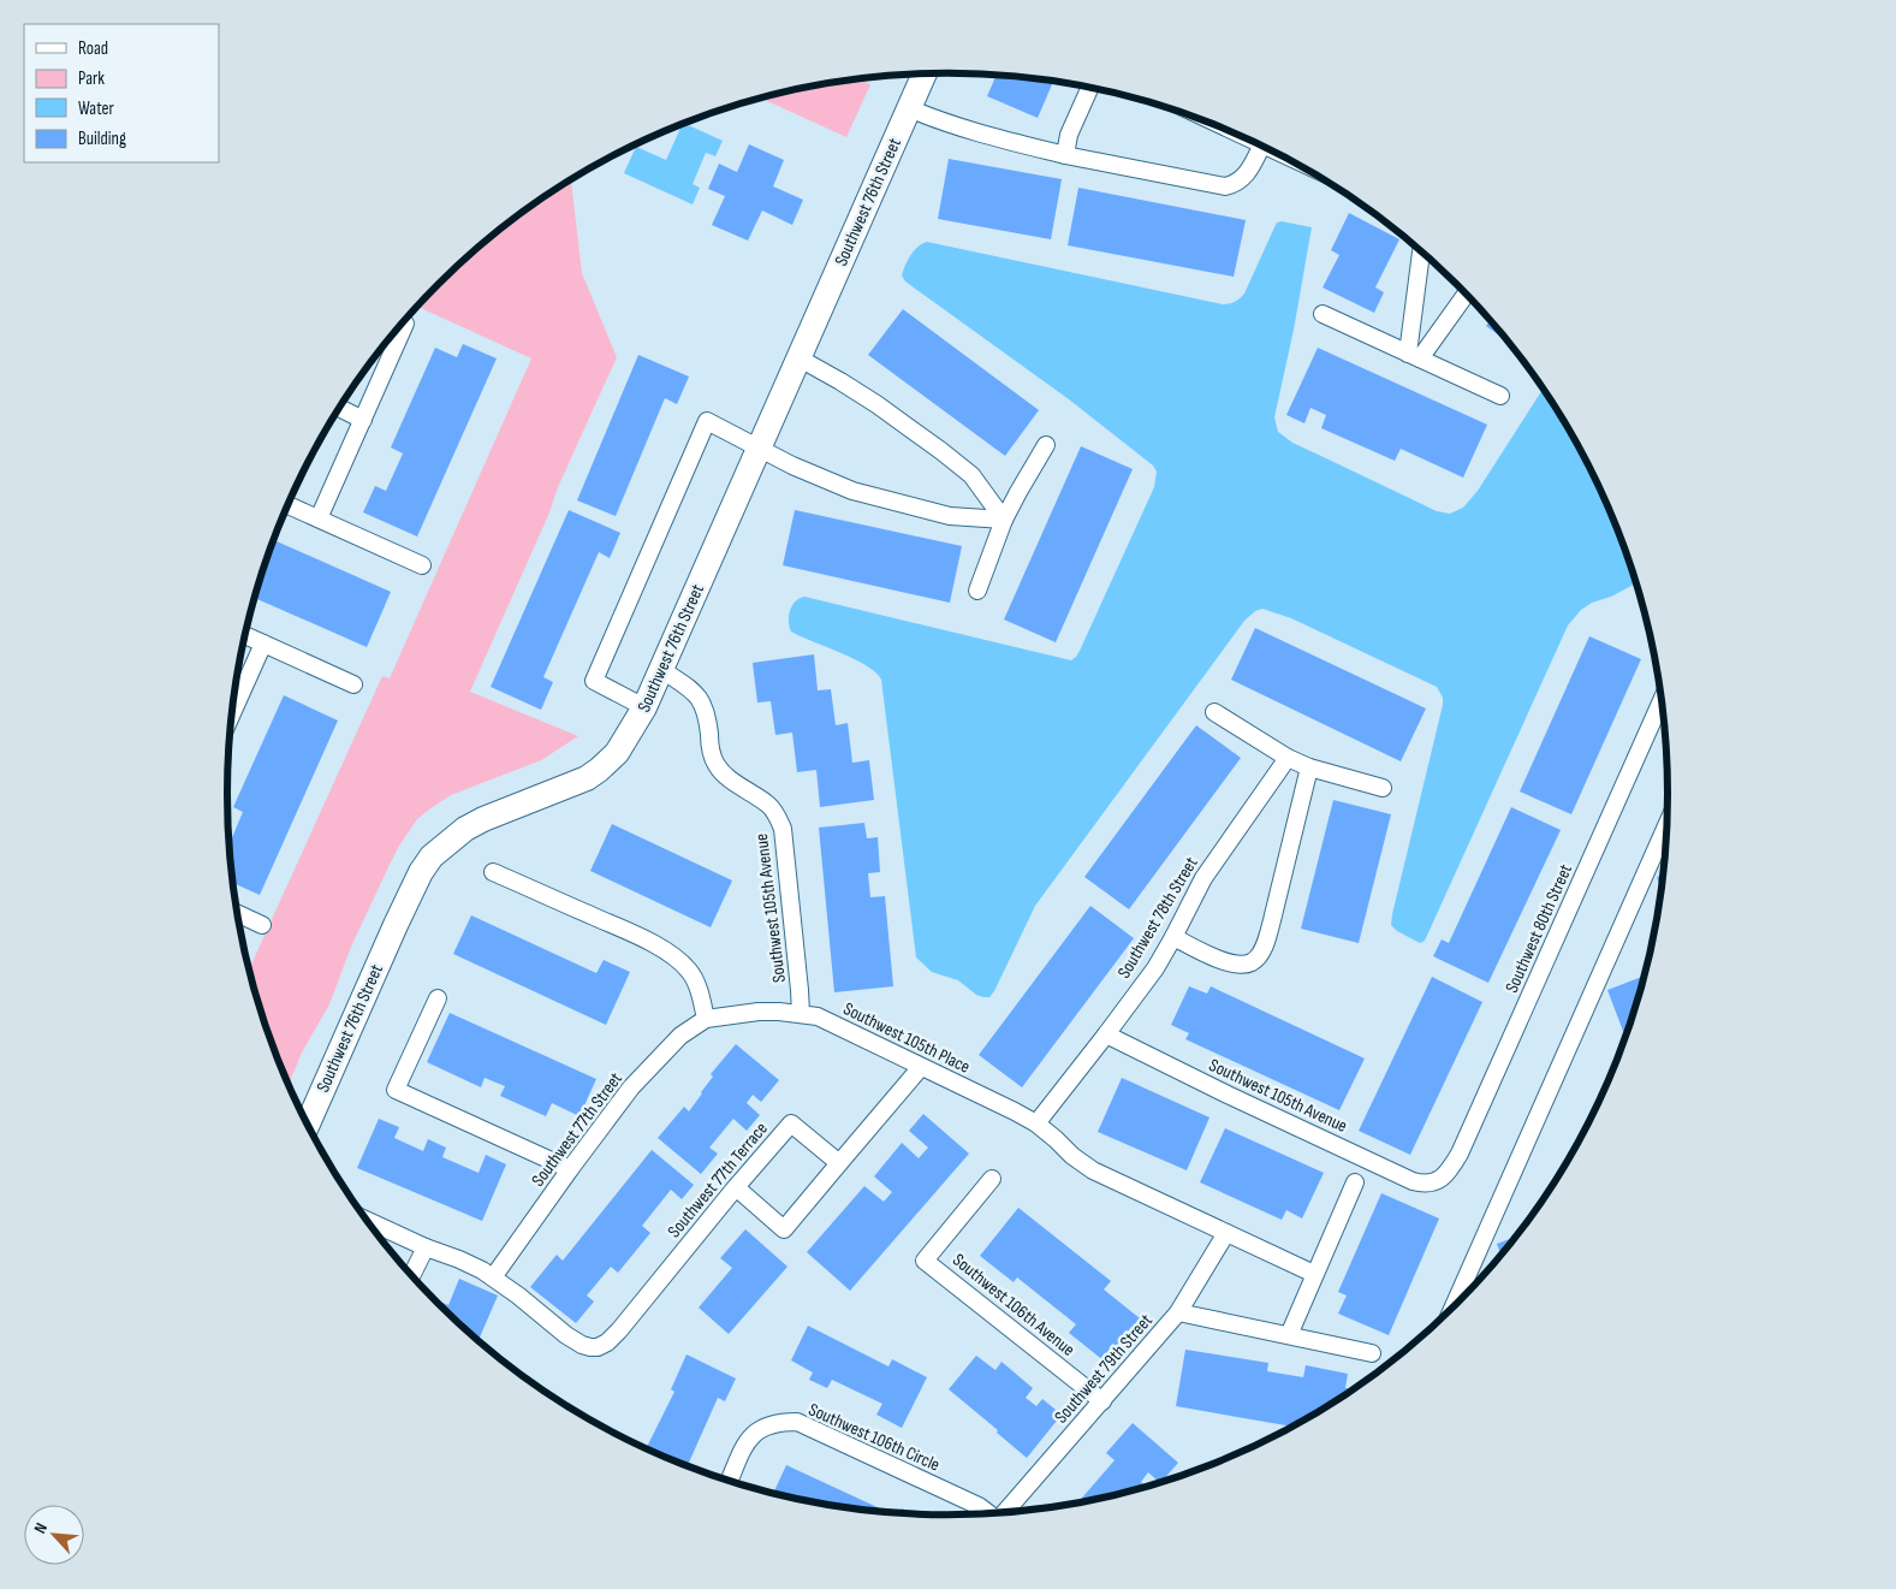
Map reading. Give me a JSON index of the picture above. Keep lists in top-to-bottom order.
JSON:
{
  "streets": {
    "street": [
      "Southwest 76th Street",
      "Southwest 105th Avenue",
      "Southwest 78th Street",
      "Southwest 80th Street",
      "Southwest 105th Place",
      "Southwest 77th Street",
      "Southwest 77th Terrace",
      "Southwest 106th Avenue",
      "Southwest 79th Street",
      "Southwest 106th Circle"
    ]
  },
  "crossings": [
    ["Southwest 76th Street", "Southwest 105th Avenue"],
    ["Southwest 105th Avenue", "Southwest 78th Street"],
    ["Southwest 105th Avenue", "Southwest 80th Street"],
    ["Southwest 105th Avenue", "Southwest 105th Place"],
    ["Southwest 78th Street", "Southwest 105th Place"],
    ["Southwest 105th Place", "Southwest 77th Street"],
    ["Southwest 105th Place", "Southwest 79th Street"],
    ["Southwest 77th Street", "Southwest 77th Terrace"],
    ["Southwest 106th Avenue", "Southwest 79th Street"]
  ],
  "legend": [
    "Road",
    "Park",
    "Water",
    "Building"
  ],
  "north": "top left"
}
